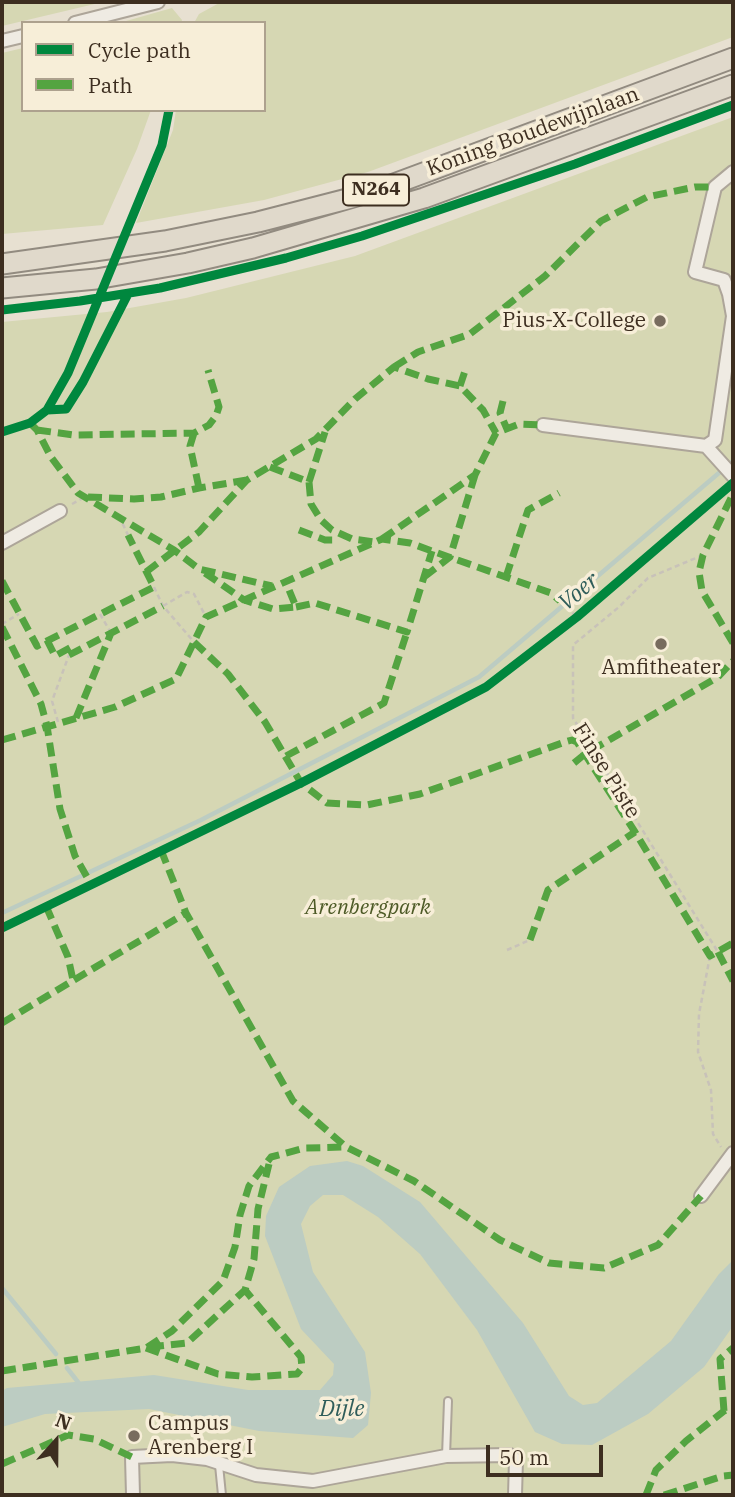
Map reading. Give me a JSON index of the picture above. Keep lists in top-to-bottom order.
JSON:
{
  "streets": {
    "highway": ["Koning Boudewijnlaan", "N264"],
    "path": ["Finse Piste"]
  },
  "water": ["Voer", "Dijle"],
  "parks": ["Arenbergpark"],
  "places": ["Pius-X-College", "Amfitheater", "Campus Arenberg I"],
  "legend": ["Cycle path", "Path"],
  "scale_bar": "50 m",
  "north": "top"
}
